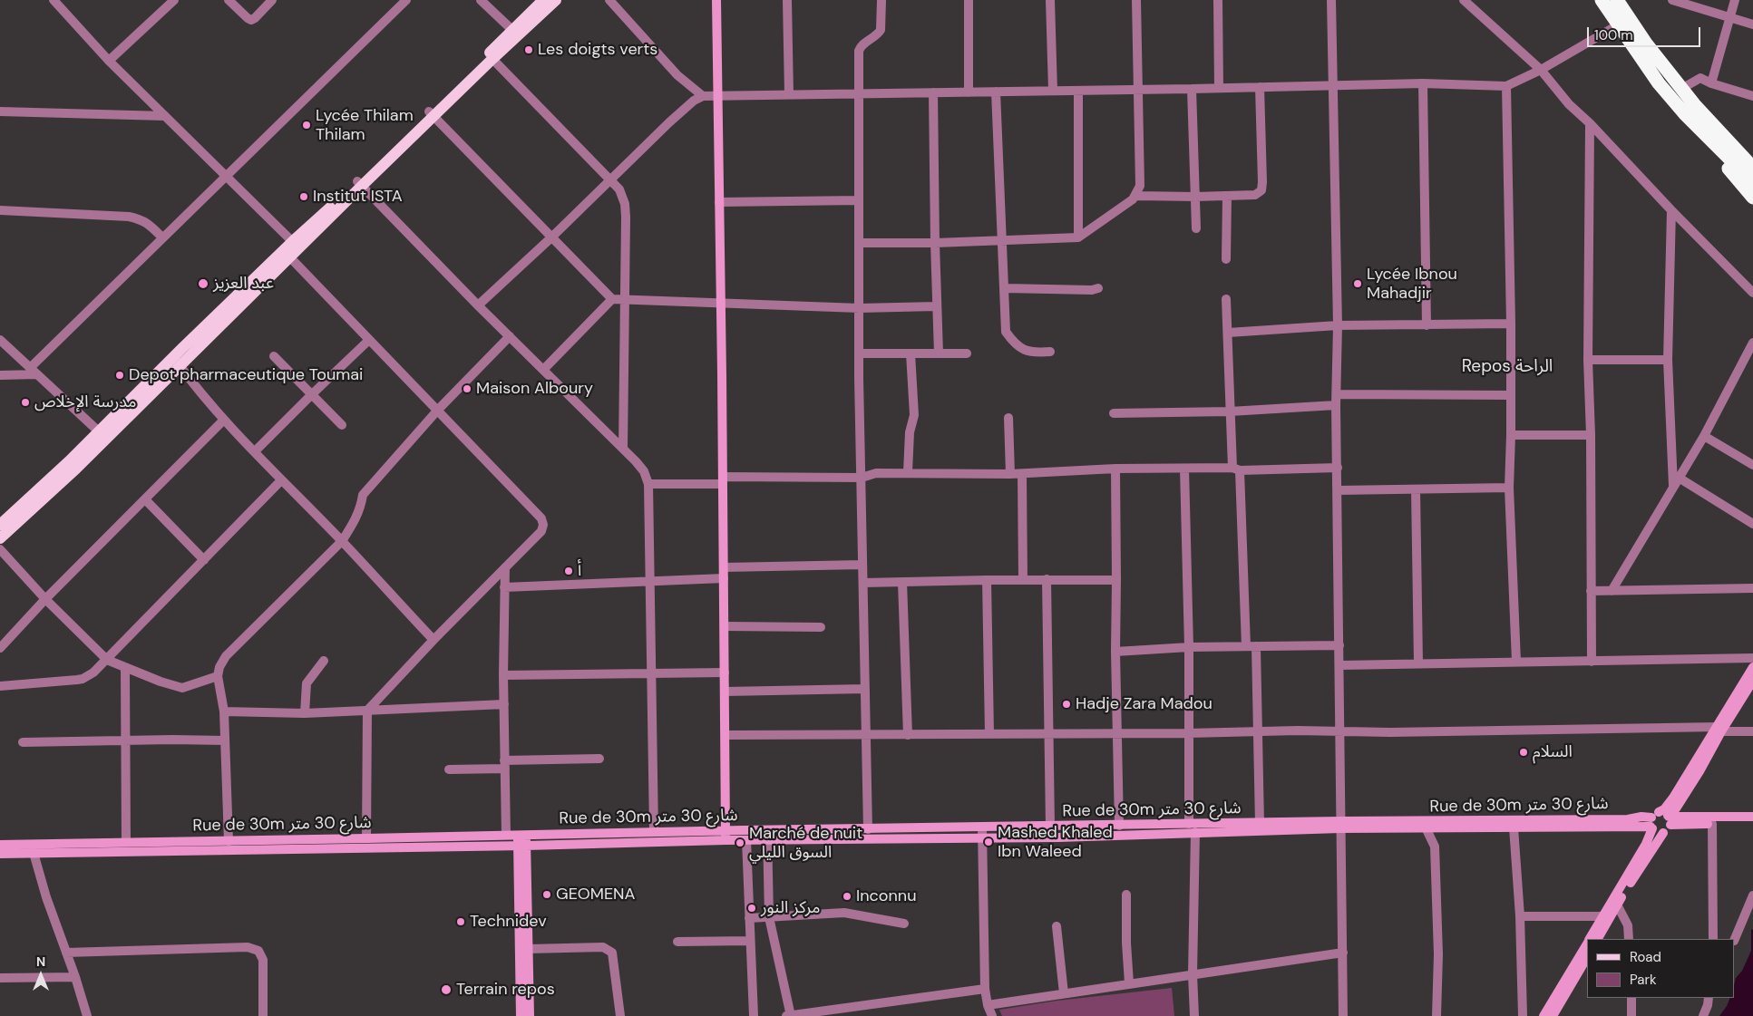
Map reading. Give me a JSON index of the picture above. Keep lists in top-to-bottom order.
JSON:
{
  "streets": {
    "street": ["Rue de 30m شارع 30 متر"]
  },
  "districts": ["Repos الراحة"],
  "places": [
    "Les doigts verts",
    "Lycée Thilam Thilam",
    "Institut ISTA",
    "عبد العزيز",
    "Lycée Ibnou Mahadjir",
    "Depot pharmaceutique Toumai",
    "Maison Alboury",
    "مدرسة الإخلاص",
    "أ",
    "Hadje Zara Madou",
    "السلام",
    "Mashed Khaled Ibn Waleed",
    "Marché de nuit السوق الليلي",
    "GEOMENA",
    "Inconnu",
    "مركز النور",
    "Technidev",
    "Terrain repos"
  ],
  "legend": ["Road", "Park"],
  "scale_bar": "100 m",
  "north": "top"
}
